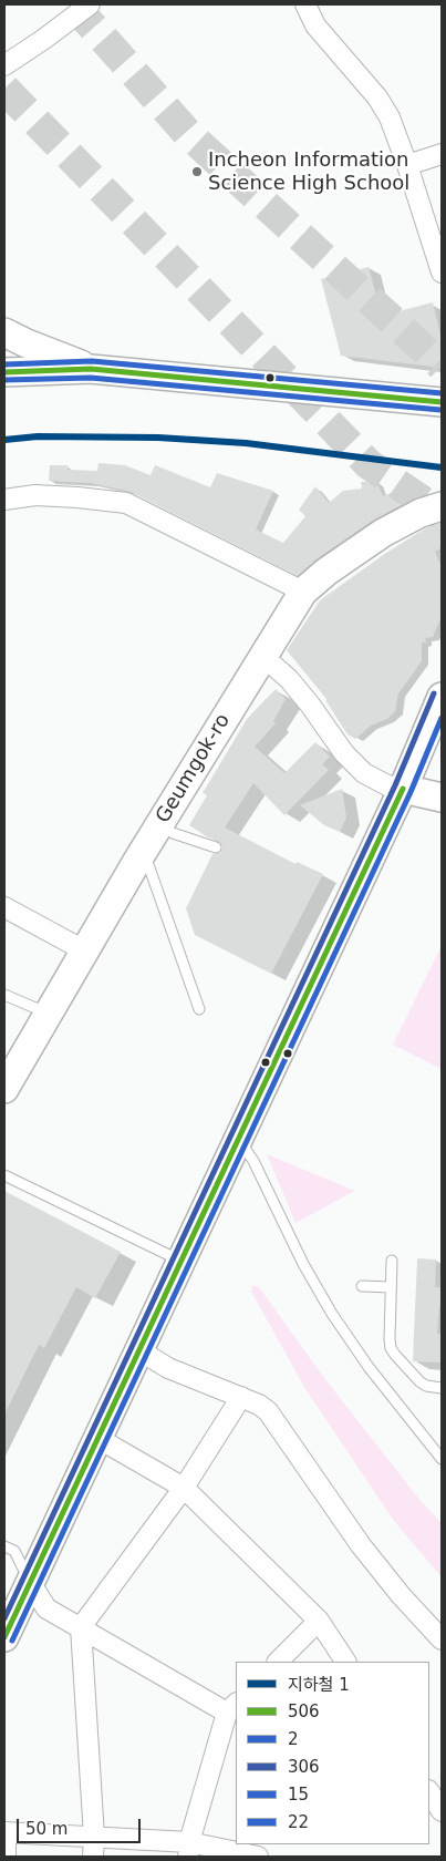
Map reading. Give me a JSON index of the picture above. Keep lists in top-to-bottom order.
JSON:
{
  "streets": {
    "main road": ["Geumgok-ro"]
  },
  "places": ["Incheon Information Science High School"],
  "lines": [
    "transit line 22",
    "transit line 506",
    "transit line 15",
    "metro line 1",
    "transit line 306",
    "transit line 2"
  ],
  "legend": [
    "지하철 1",
    "506",
    "2",
    "306",
    "15",
    "22"
  ],
  "scale_bar": "50 m"
}
